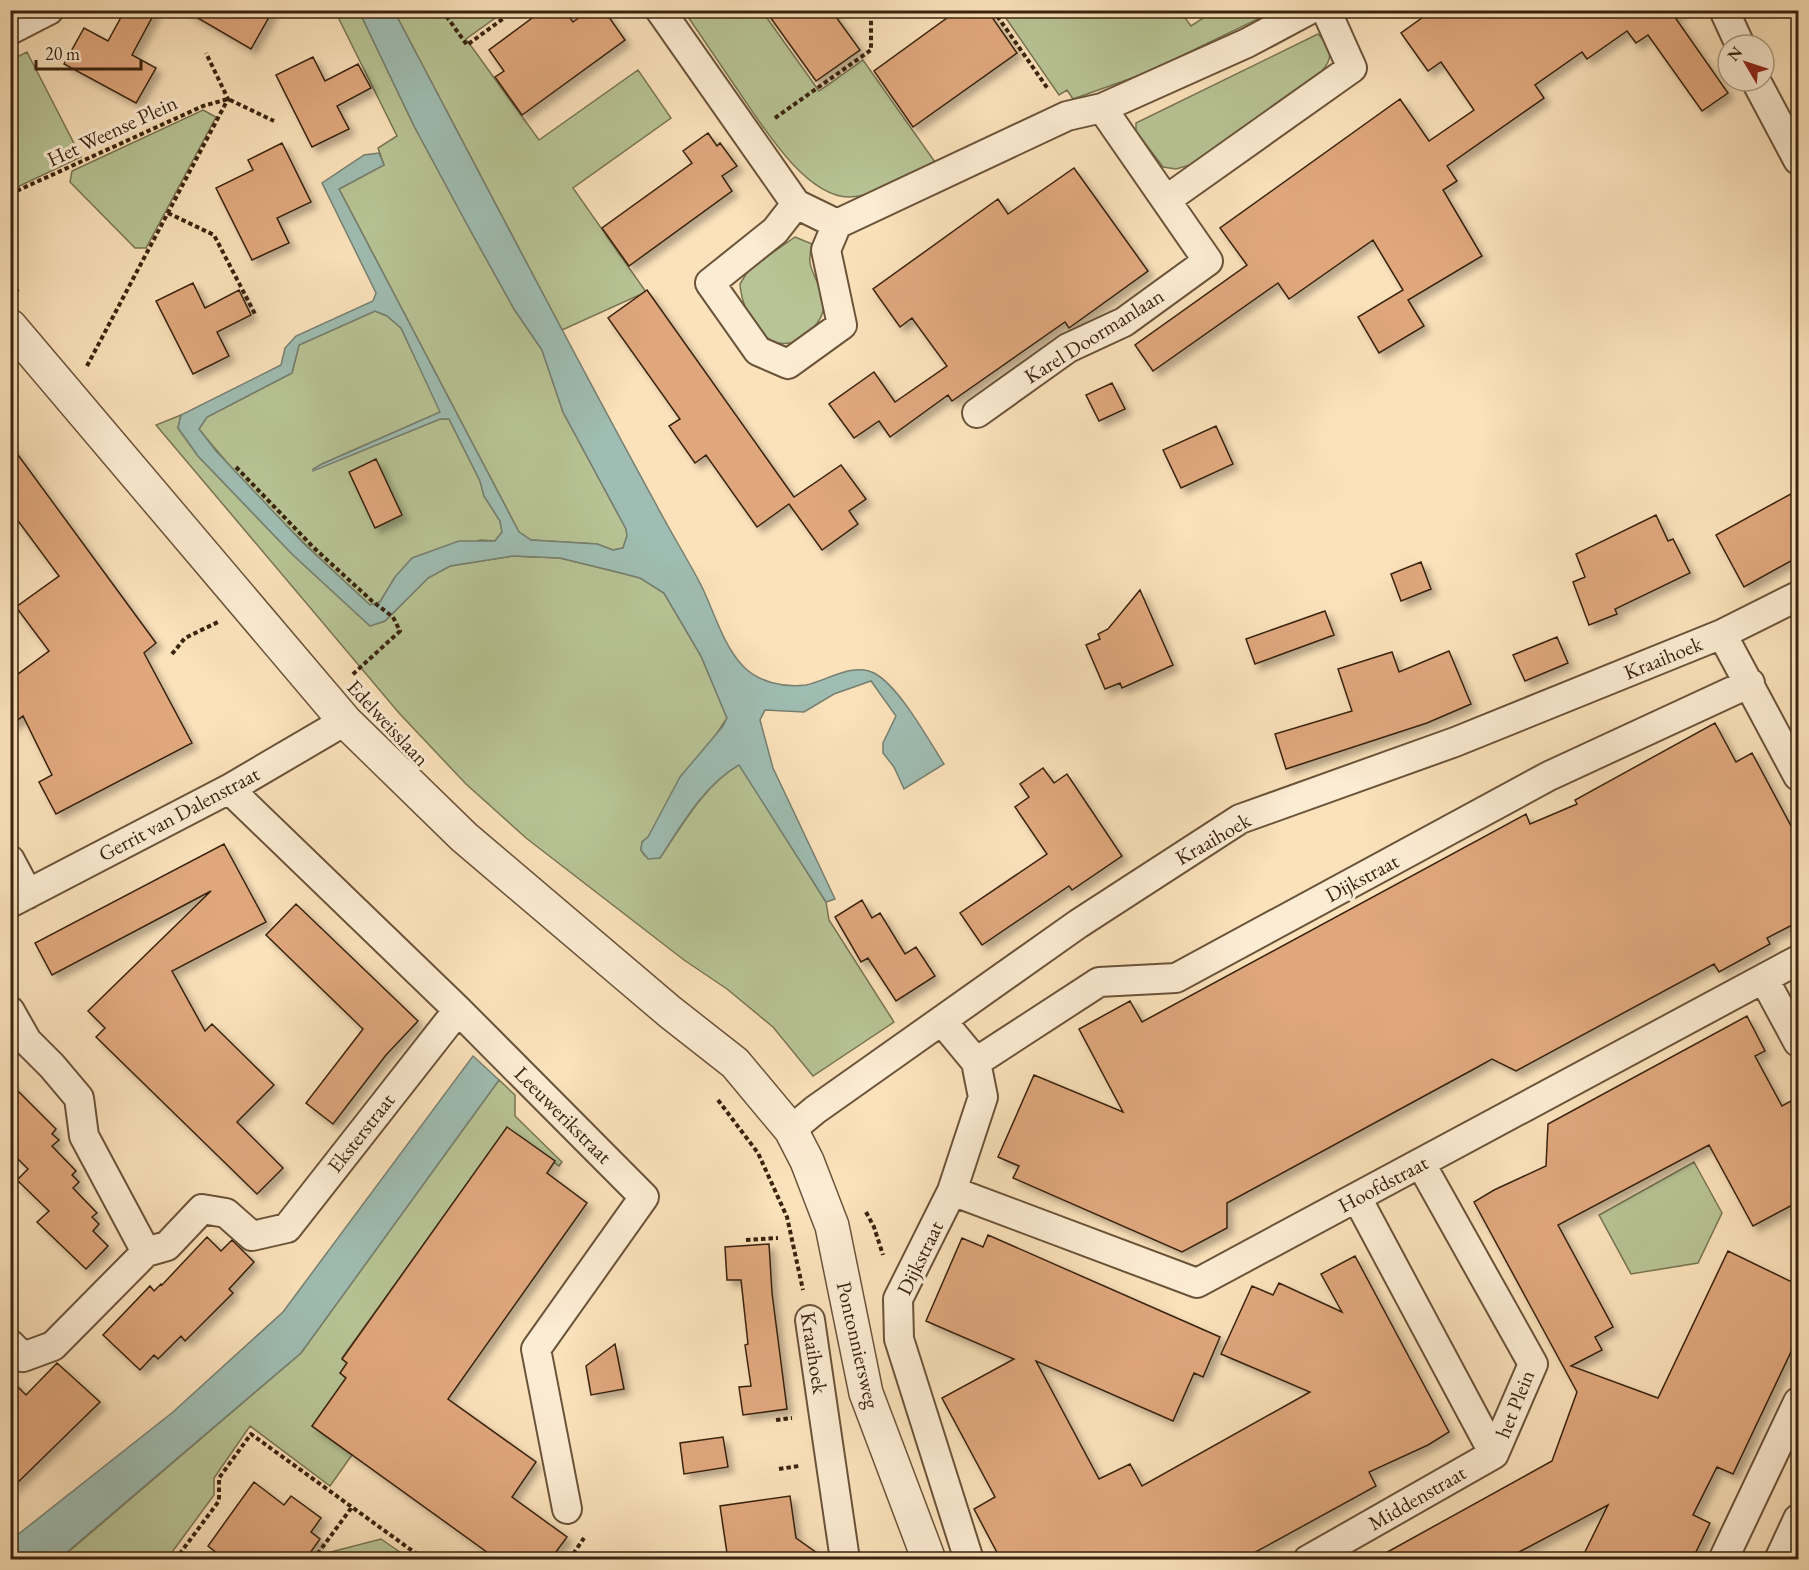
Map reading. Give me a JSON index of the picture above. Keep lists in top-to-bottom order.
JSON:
{
  "streets": {
    "street": [
      "Karel Doormanlaan",
      "Kraaihoek",
      "Edelweisslaan",
      "Gerrit van Dalenstraat",
      "Dijkstraat",
      "Leeuwerikstraat",
      "Eksterstraat",
      "Hoofdstraat",
      "Pontonniersweg",
      "het Plein",
      "Middenstraat"
    ],
    "path": ["Het Weense Plein"]
  },
  "crossings": [
    ["Kraaihoek", "Edelweisslaan"],
    ["Kraaihoek", "Dijkstraat"],
    ["Kraaihoek", "Pontonniersweg"],
    ["Edelweisslaan", "Gerrit van Dalenstraat"],
    ["Edelweisslaan", "Pontonniersweg"],
    ["Gerrit van Dalenstraat", "Leeuwerikstraat"],
    ["Dijkstraat", "Hoofdstraat"],
    ["Leeuwerikstraat", "Eksterstraat"],
    ["Hoofdstraat", "het Plein"],
    ["het Plein", "Middenstraat"]
  ],
  "scale_bar": "20 m",
  "north": "top left"
}
